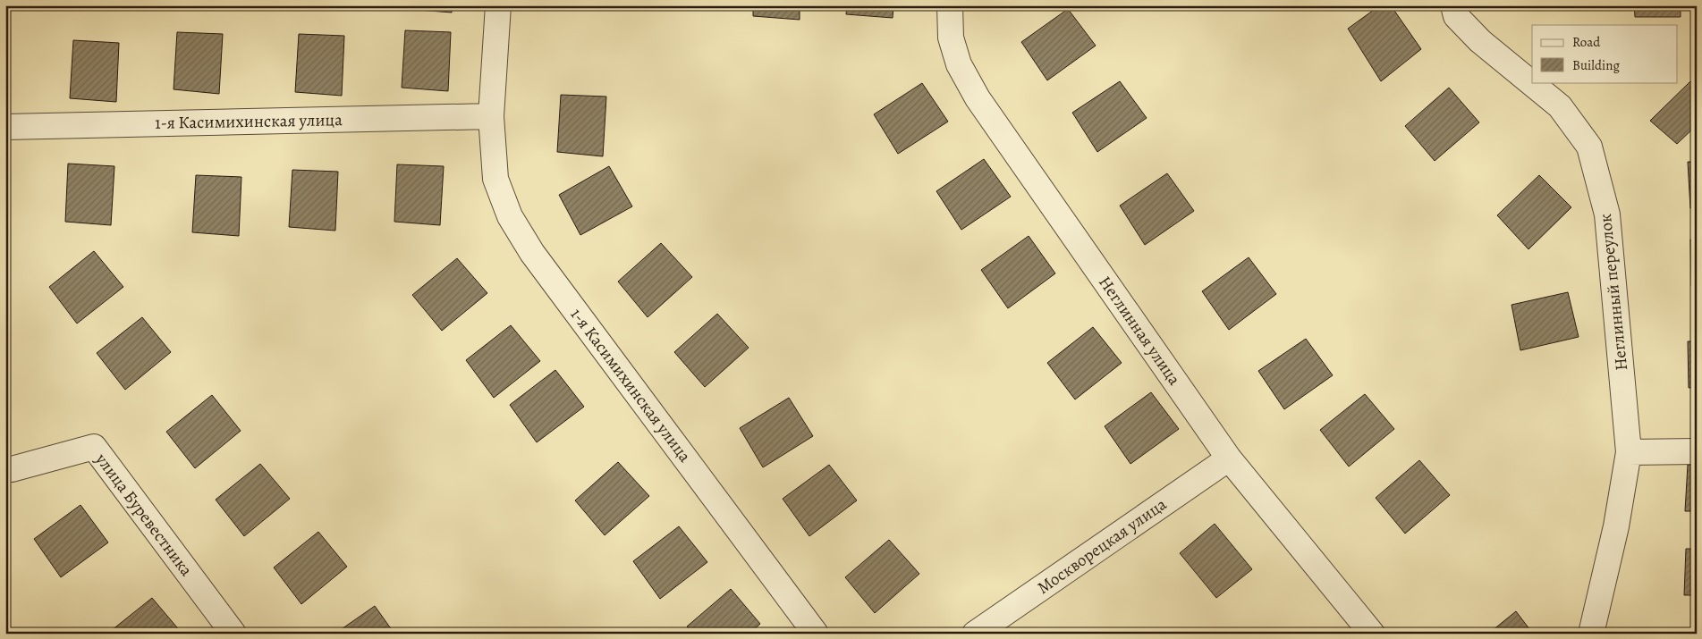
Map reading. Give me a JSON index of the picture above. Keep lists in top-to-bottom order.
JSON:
{
  "streets": {
    "street": [
      "1-я Касимихинская улица",
      "Неглинный переулок",
      "Неглинная улица",
      "улица Буревестника",
      "Москворецкая улица"
    ]
  },
  "crossings": [
    ["Неглинная улица", "Москворецкая улица"]
  ],
  "legend": ["Road", "Building"]
}
